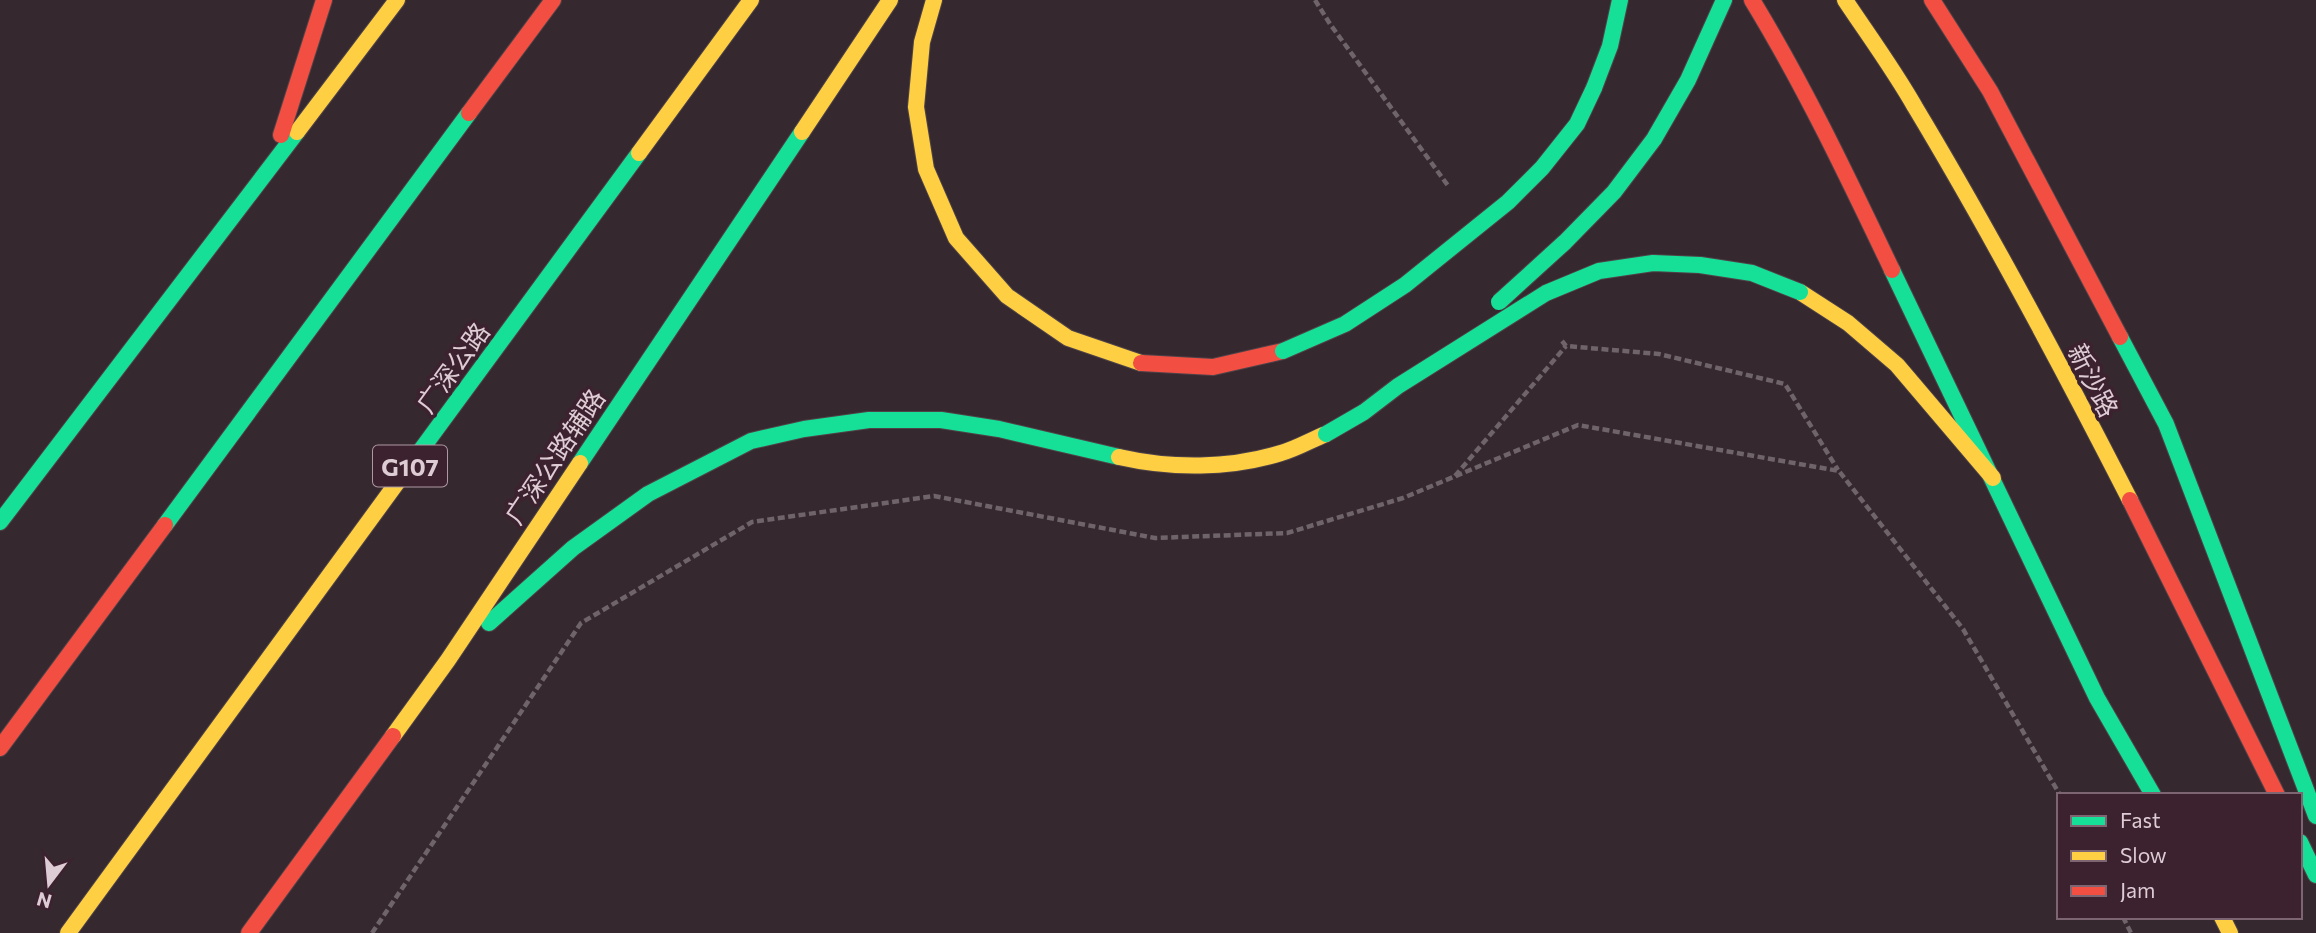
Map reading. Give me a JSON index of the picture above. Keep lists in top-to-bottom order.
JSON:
{
  "streets": {
    "main road": [
      "广深公路",
      "新沙路",
      "广深公路辅路",
      "G107"
    ]
  },
  "legend": ["Fast", "Slow", "Jam"],
  "north": "bottom"
}
